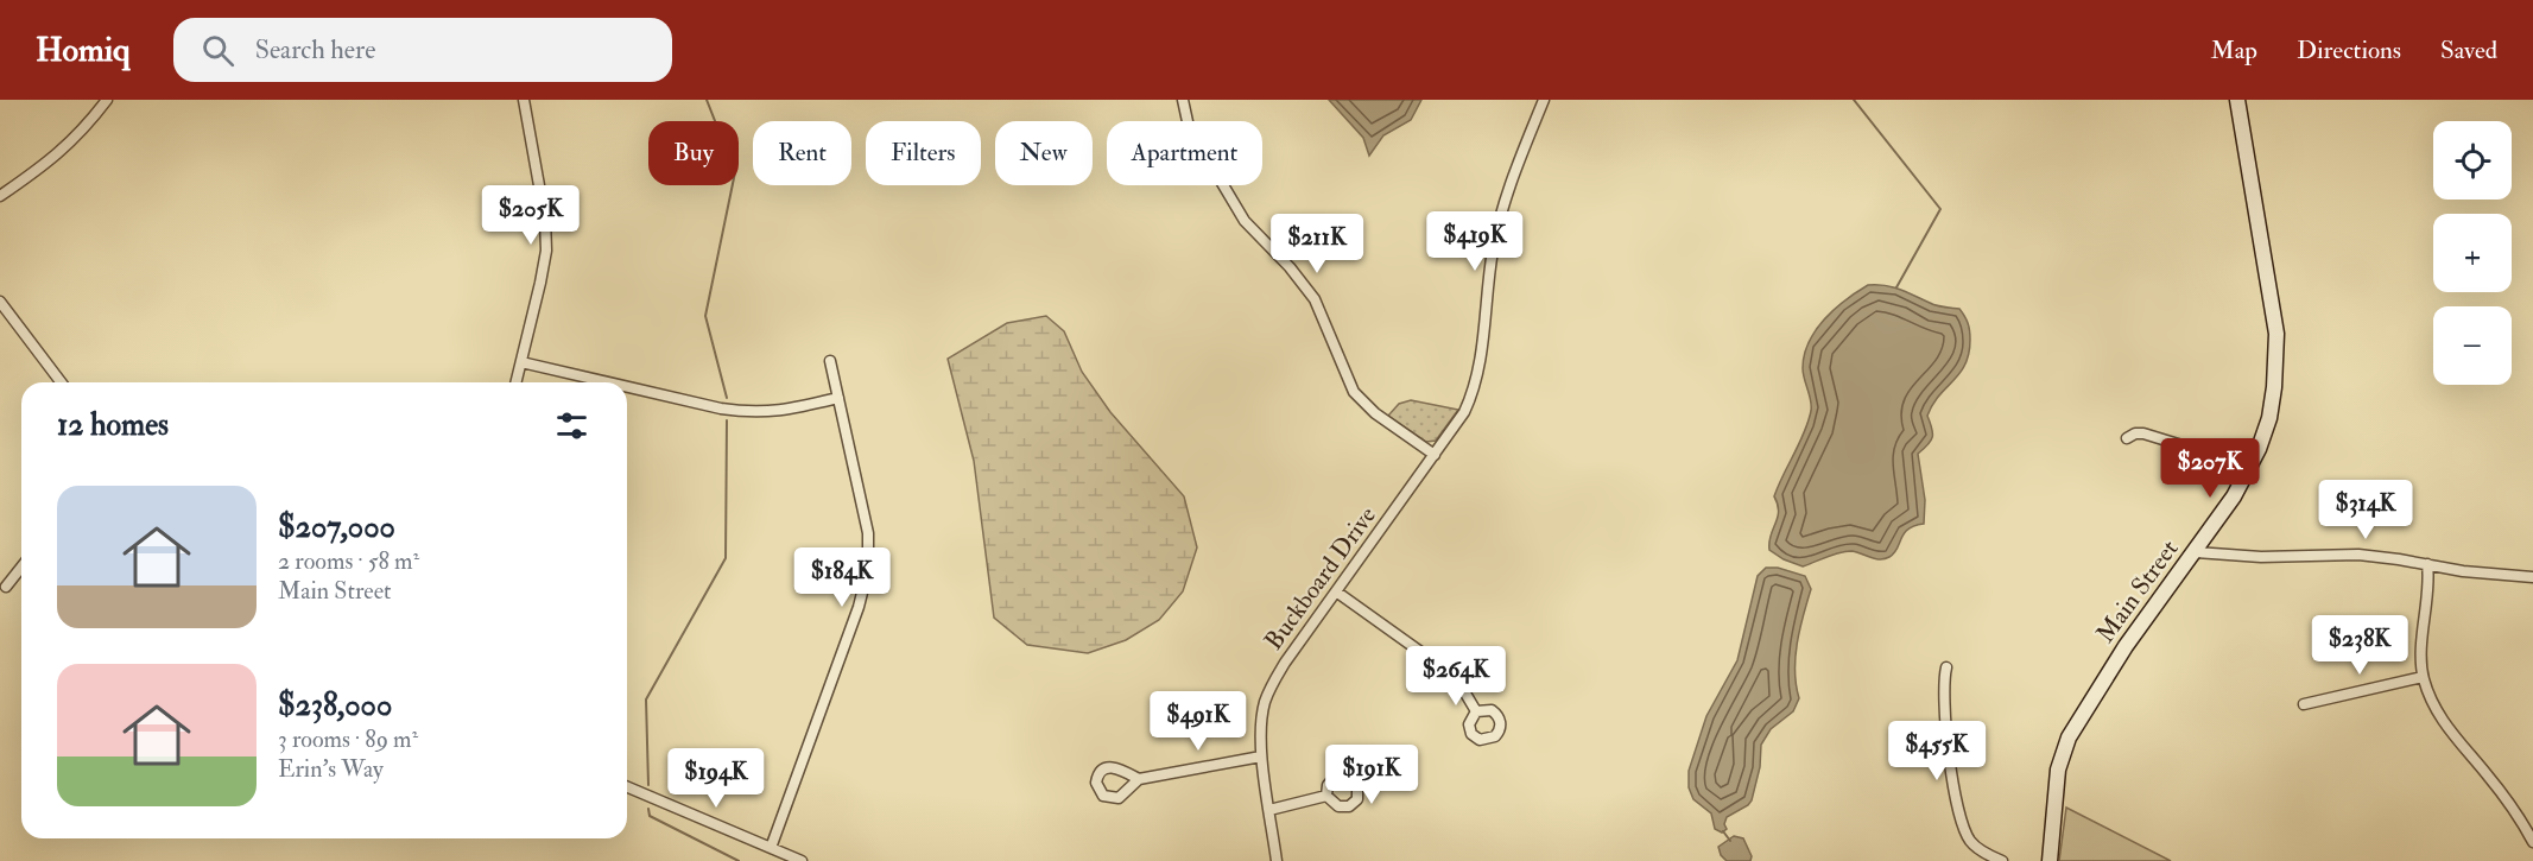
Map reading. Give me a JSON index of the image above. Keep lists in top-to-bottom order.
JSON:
{
  "streets": {
    "main road": ["Main Street"],
    "street": ["Buckboard Drive"]
  },
  "page": {
    "header": "Homiq",
    "search": "Search here",
    "nav": ["Map", "Directions", "Saved"],
    "map_buttons": ["+", "−"],
    "chip": [
      "Buy",
      "Rent",
      "Filters",
      "New",
      "Apartment"
    ],
    "price": [
      "$205K",
      "$419K",
      "$211K",
      "$207K",
      "$314K",
      "$184K",
      "$238K",
      "$264K",
      "$491K",
      "$455K",
      "$191K",
      "$194K"
    ],
    "heading": "12 homes",
    "list": [
      {
        "name": "$207,000",
        "note": "2 rooms · 58 m² · Main Street"
      },
      {
        "name": "$238,000",
        "note": "3 rooms · 89 m² · Erin's Way"
      }
    ]
  }
}
